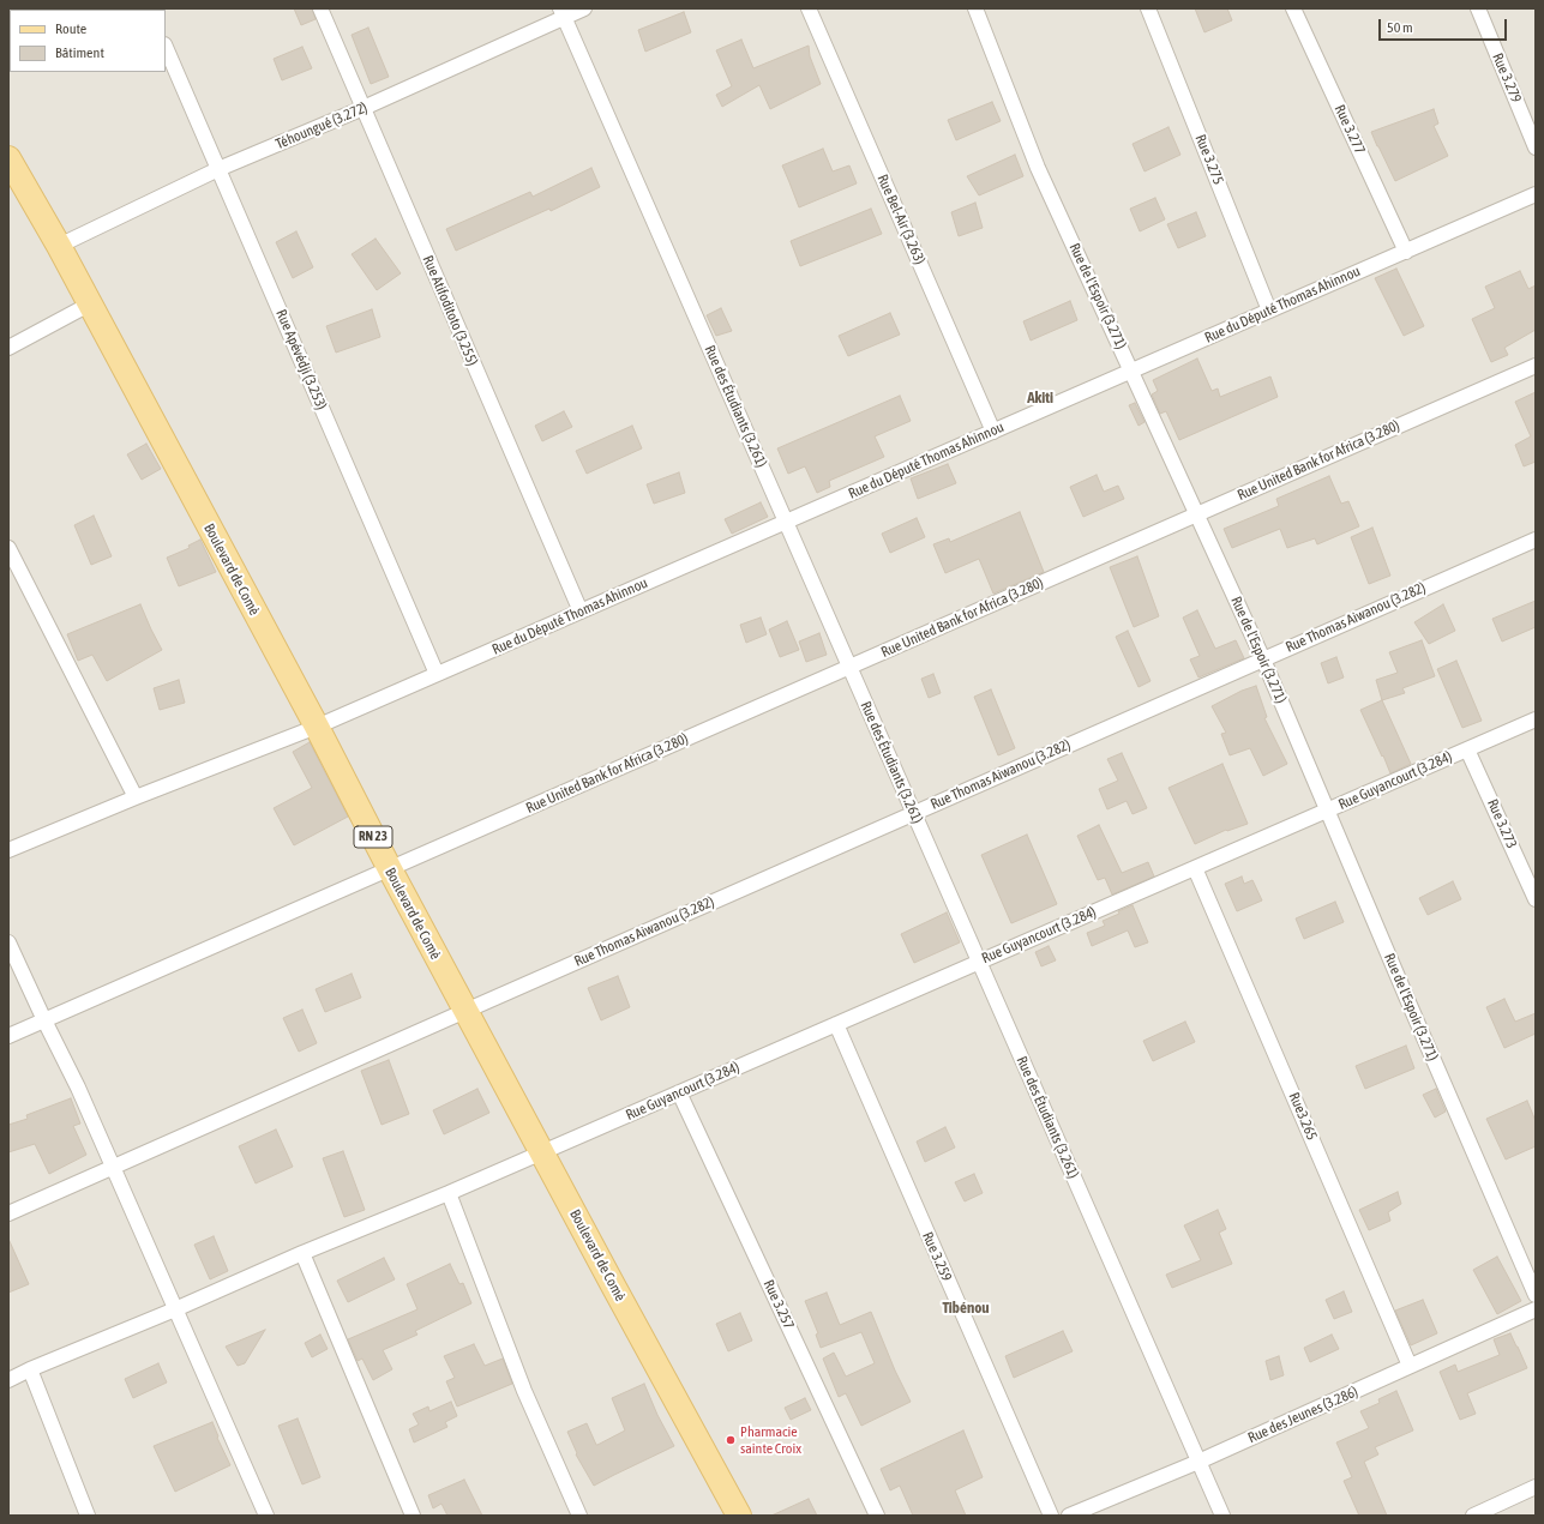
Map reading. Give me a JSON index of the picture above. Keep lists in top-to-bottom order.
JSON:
{
  "streets": {
    "main road": ["Boulevard de Comè", "RN 23"],
    "street": [
      "Rue 3.279",
      "Téhoungué (3.272)",
      "Rue 3.277",
      "Rue 3.275",
      "Rue Bel-Air (3.263)",
      "Rue de l'Espoir (3.271)",
      "Rue du Député Thomas Ahinnou",
      "Rue Atifoditoto (3.255)",
      "Rue Apévédji (3.253)",
      "Rue des Étudiants (3.261)",
      "Rue United Bank for Africa (3.280)",
      "Rue Thomas Aiwanou (3.282)",
      "Rue Guyancourt (3.284)",
      "Rue 3.273",
      "Rue3.265",
      "Rue 3.259",
      "Rue 3.257",
      "Rue des Jeunes (3.286)"
    ]
  },
  "crossings": [
    ["Téhoungué (3.272)", "Rue Atifoditoto (3.255)"],
    ["Téhoungué (3.272)", "Rue Apévédji (3.253)"],
    ["Téhoungué (3.272)", "Rue des Étudiants (3.261)"],
    ["Téhoungué (3.272)", "Boulevard de Comè"],
    ["Rue 3.277", "Rue du Député Thomas Ahinnou"],
    ["Rue 3.275", "Rue du Député Thomas Ahinnou"],
    ["Rue Bel-Air (3.263)", "Rue du Député Thomas Ahinnou"],
    ["Rue de l'Espoir (3.271)", "Rue du Député Thomas Ahinnou"],
    ["Rue de l'Espoir (3.271)", "Rue United Bank for Africa (3.280)"],
    ["Rue de l'Espoir (3.271)", "Rue Thomas Aiwanou (3.282)"],
    ["Rue de l'Espoir (3.271)", "Rue Guyancourt (3.284)"],
    ["Rue du Député Thomas Ahinnou", "Rue Atifoditoto (3.255)"],
    ["Rue du Député Thomas Ahinnou", "Rue Apévédji (3.253)"],
    ["Rue du Député Thomas Ahinnou", "Rue des Étudiants (3.261)"],
    ["Rue du Député Thomas Ahinnou", "Boulevard de Comè"],
    ["Rue des Étudiants (3.261)", "Rue United Bank for Africa (3.280)"],
    ["Rue des Étudiants (3.261)", "Rue Thomas Aiwanou (3.282)"],
    ["Rue des Étudiants (3.261)", "Rue Guyancourt (3.284)"],
    ["Rue des Étudiants (3.261)", "Rue des Jeunes (3.286)"],
    ["Rue United Bank for Africa (3.280)", "Boulevard de Comè"],
    ["Boulevard de Comè", "Rue Thomas Aiwanou (3.282)"],
    ["Boulevard de Comè", "Rue Guyancourt (3.284)"],
    ["Rue Guyancourt (3.284)", "Rue 3.273"],
    ["Rue Guyancourt (3.284)", "Rue3.265"],
    ["Rue Guyancourt (3.284)", "Rue 3.259"],
    ["Rue Guyancourt (3.284)", "Rue 3.257"],
    ["Rue3.265", "Rue des Jeunes (3.286)"]
  ],
  "districts": ["Akiti", "Tibénou"],
  "places": ["Pharmacie sainte Croix"],
  "legend": ["Route", "Bâtiment"],
  "scale_bar": "50 m"
}
